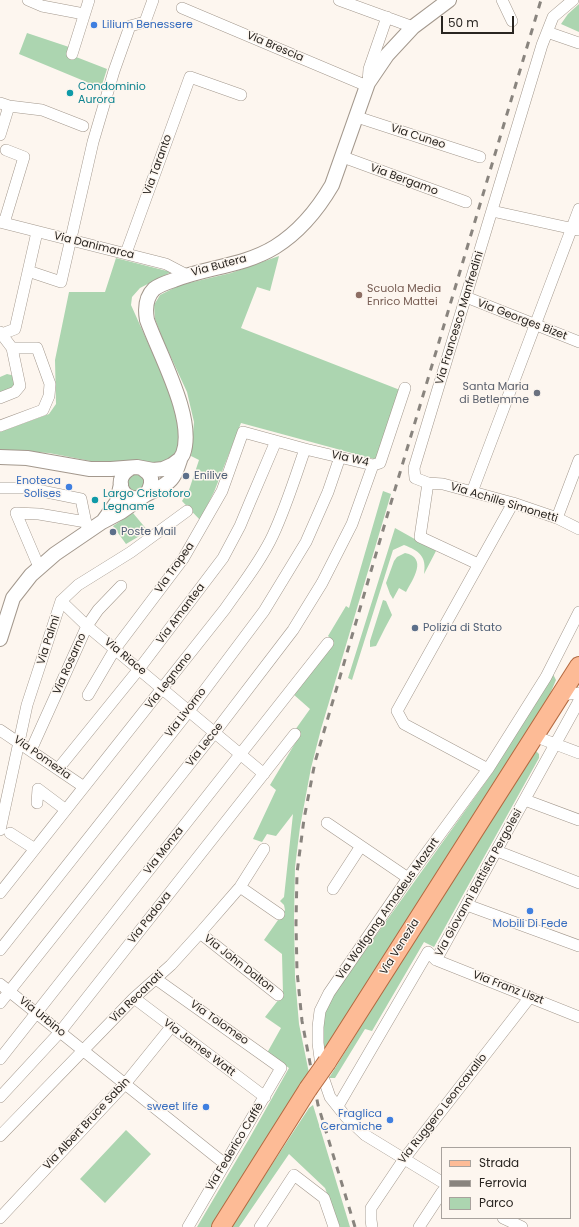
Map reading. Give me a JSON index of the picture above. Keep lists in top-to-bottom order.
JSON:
{
  "streets": {
    "main road": ["Via Venezia"],
    "street": [
      "Via Brescia",
      "Via Cuneo",
      "Via Taranto",
      "Via Bergamo",
      "Via Danimarca",
      "Via Butera",
      "Via Francesco Manfredini",
      "Via Georges Bizet",
      "Via W4",
      "Via Achille Simonetti",
      "Via Tropea",
      "Via Amantea",
      "Via Palmi",
      "Via Riace",
      "Via Rosarno",
      "Via Legnano",
      "Via Livorno",
      "Via Lecce",
      "Via Pomezia",
      "Via Monza",
      "Via Giovanni Battista Pergolesi",
      "Via Wolfgang Amadeus Mozart",
      "Via Padova",
      "Via John Dalton",
      "Via Franz Liszt",
      "Via Recanati",
      "Via Urbino",
      "Via Tolomeo",
      "Via James Watt",
      "Via Ruggero Leoncavallo",
      "Via Albert Bruce Sabin",
      "Via Federico Caffè"
    ]
  },
  "crossings": [
    ["Via Brescia", "Via Butera"],
    ["Via Cuneo", "Via Butera"],
    ["Via Taranto", "Via Danimarca"],
    ["Via Bergamo", "Via Butera"],
    ["Via Danimarca", "Via Butera"],
    ["Via Francesco Manfredini", "Via Georges Bizet"],
    ["Via Francesco Manfredini", "Via Achille Simonetti"],
    ["Via W4", "Via Tropea"],
    ["Via W4", "Via Amantea"],
    ["Via W4", "Via Legnano"],
    ["Via W4", "Via Livorno"],
    ["Via W4", "Via Lecce"],
    ["Via Tropea", "Via Riace"],
    ["Via Amantea", "Via Riace"],
    ["Via Amantea", "Via Pomezia"],
    ["Via Palmi", "Via Riace"],
    ["Via Palmi", "Via Pomezia"],
    ["Via Riace", "Via Rosarno"],
    ["Via Riace", "Via Legnano"],
    ["Via Riace", "Via Livorno"],
    ["Via Riace", "Via Lecce"],
    ["Via Riace", "Via Monza"],
    ["Via Riace", "Via Padova"],
    ["Via Rosarno", "Via Pomezia"],
    ["Via Legnano", "Via Pomezia"],
    ["Via Lecce", "Via Urbino"],
    ["Via Monza", "Via Urbino"],
    ["Via Giovanni Battista Pergolesi", "Via Wolfgang Amadeus Mozart"],
    ["Via Giovanni Battista Pergolesi", "Via Franz Liszt"],
    ["Via Wolfgang Amadeus Mozart", "Via Ruggero Leoncavallo"],
    ["Via Padova", "Via Urbino"],
    ["Via John Dalton", "Via Recanati"],
    ["Via Franz Liszt", "Via Ruggero Leoncavallo"],
    ["Via Recanati", "Via Urbino"],
    ["Via Recanati", "Via Tolomeo"],
    ["Via Recanati", "Via James Watt"],
    ["Via Urbino", "Via Albert Bruce Sabin"],
    ["Via Urbino", "Via Federico Caffè"],
    ["Via Tolomeo", "Via Federico Caffè"],
    ["Via James Watt", "Via Albert Bruce Sabin"],
    ["Via James Watt", "Via Federico Caffè"]
  ],
  "places": [
    "Lilium Benessere",
    "Condominio Aurora",
    "Scuola Media Enrico Mattei",
    "Santa Maria di Betlemme",
    "Enilive",
    "Enoteca Solises",
    "Largo Cristoforo Legname",
    "Poste Mail",
    "Polizia di Stato",
    "Mobili Di Fede",
    "sweet life",
    "Fraglica Ceramiche"
  ],
  "legend": ["Strada", "Ferrovia", "Parco"],
  "scale_bar": "50 m"
}
